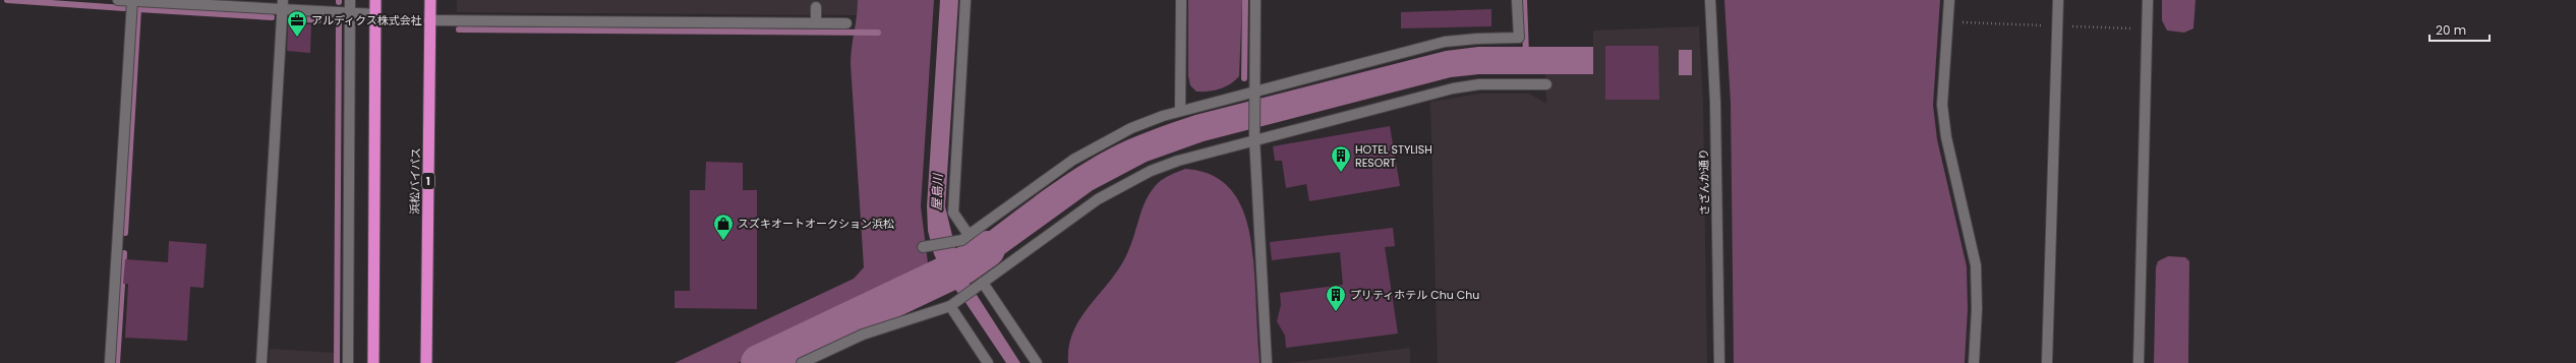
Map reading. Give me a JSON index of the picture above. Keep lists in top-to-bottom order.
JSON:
{
  "streets": {
    "highway": ["浜松バイパス", "1"],
    "street": ["さざんか通り"]
  },
  "water": ["屋島川"],
  "places": {
    "office": ["アルディクス株式会社"],
    "building": ["HOTEL STYLISH RESORT", "プリティホテル Chu Chu"],
    "shop": ["スズキオートオークション浜松"]
  },
  "scale_bar": "20 m"
}
